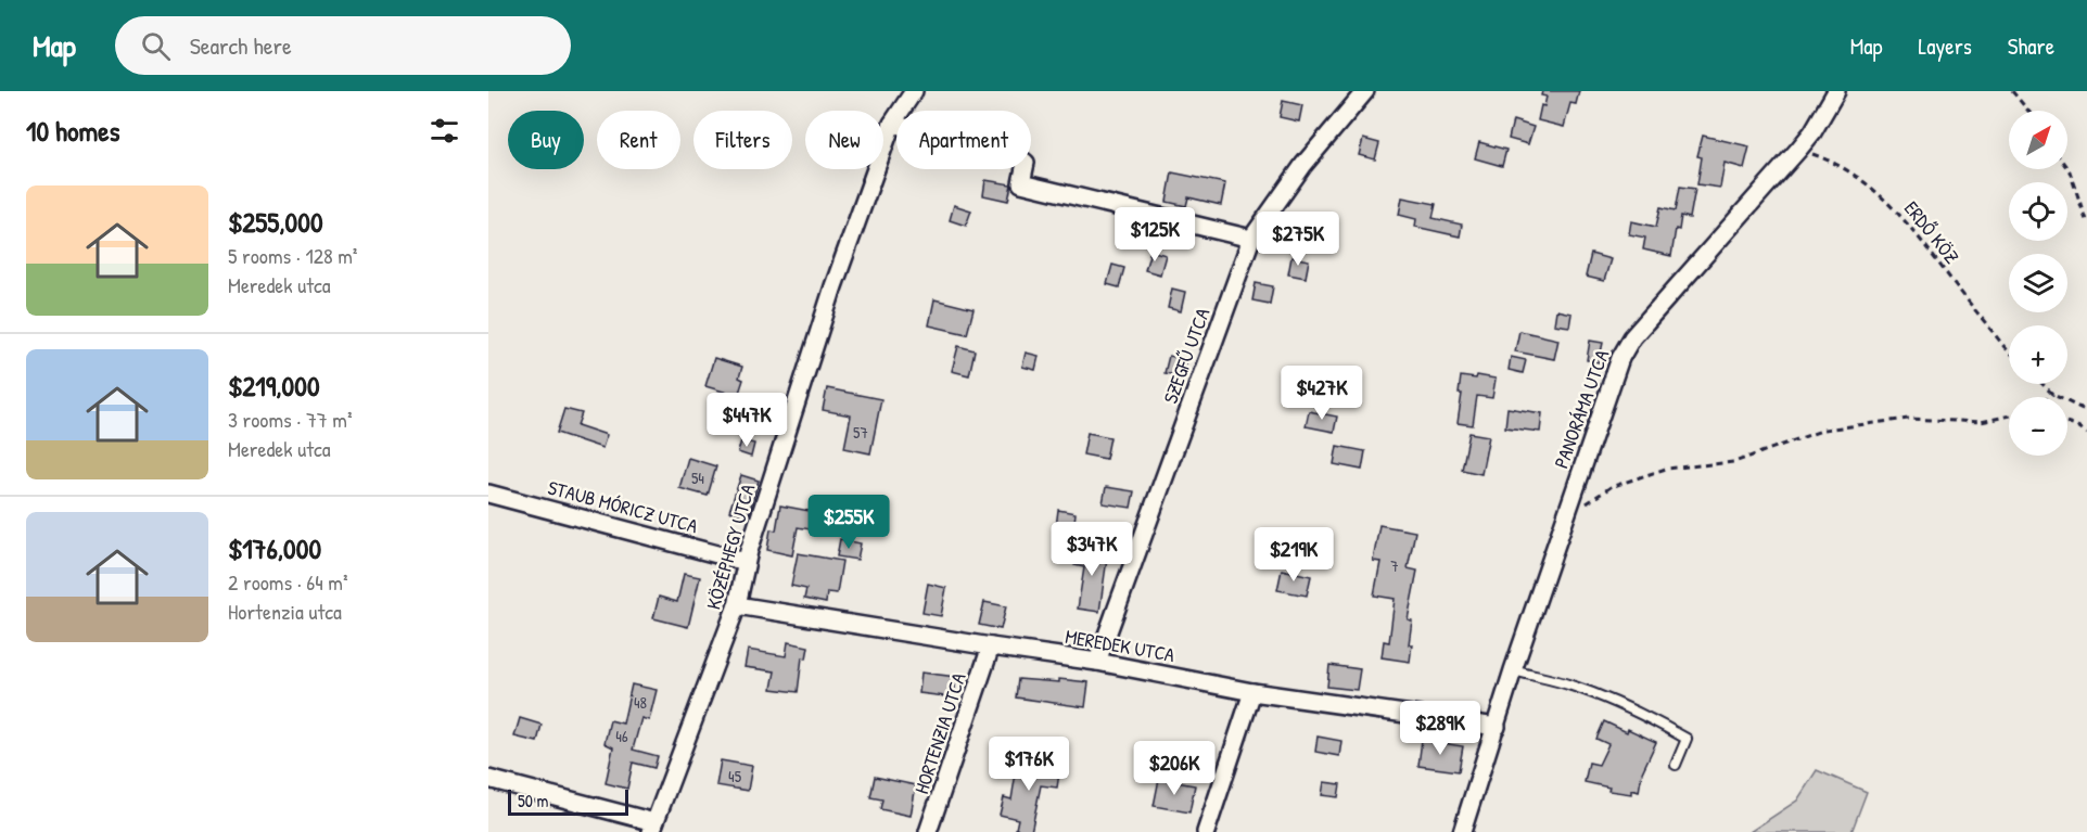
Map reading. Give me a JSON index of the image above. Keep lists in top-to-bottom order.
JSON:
{
  "streets": {
    "street": [
      "SZEGFŰ UTCA",
      "PANORÁMA UTCA",
      "STAUB MÓRICZ UTCA",
      "KÖZÉPHEGY UTCA",
      "MEREDEK UTCA",
      "HORTENZIA UTCA"
    ],
    "path": ["ERDŐ KÖZ"]
  },
  "crossings": [
    ["ERDŐ KÖZ", "PANORÁMA UTCA"],
    ["SZEGFŰ UTCA", "MEREDEK UTCA"],
    ["PANORÁMA UTCA", "MEREDEK UTCA"],
    ["STAUB MÓRICZ UTCA", "KÖZÉPHEGY UTCA"],
    ["KÖZÉPHEGY UTCA", "MEREDEK UTCA"],
    ["MEREDEK UTCA", "HORTENZIA UTCA"]
  ],
  "house_numbers": [
    "57",
    "54",
    "7",
    "48",
    "46",
    "45"
  ],
  "scale_bar": "50 m",
  "north": "top right",
  "page": {
    "header": "Map",
    "search": "Search here",
    "nav": ["Map", "Layers", "Share"],
    "heading": "10 homes",
    "map_buttons": ["+", "−"],
    "chip": [
      "Buy",
      "Rent",
      "Filters",
      "New",
      "Apartment"
    ],
    "list": [
      {
        "name": "$255,000",
        "note": "5 rooms · 128 m² · Meredek utca"
      },
      {
        "name": "$219,000",
        "note": "3 rooms · 77 m² · Meredek utca"
      },
      {
        "name": "$176,000",
        "note": "2 rooms · 64 m² · Hortenzia utca"
      }
    ],
    "price": [
      "$125K",
      "$275K",
      "$427K",
      "$447K",
      "$255K",
      "$347K",
      "$219K",
      "$289K",
      "$176K",
      "$206K"
    ],
    "scale": "50 m"
  }
}
